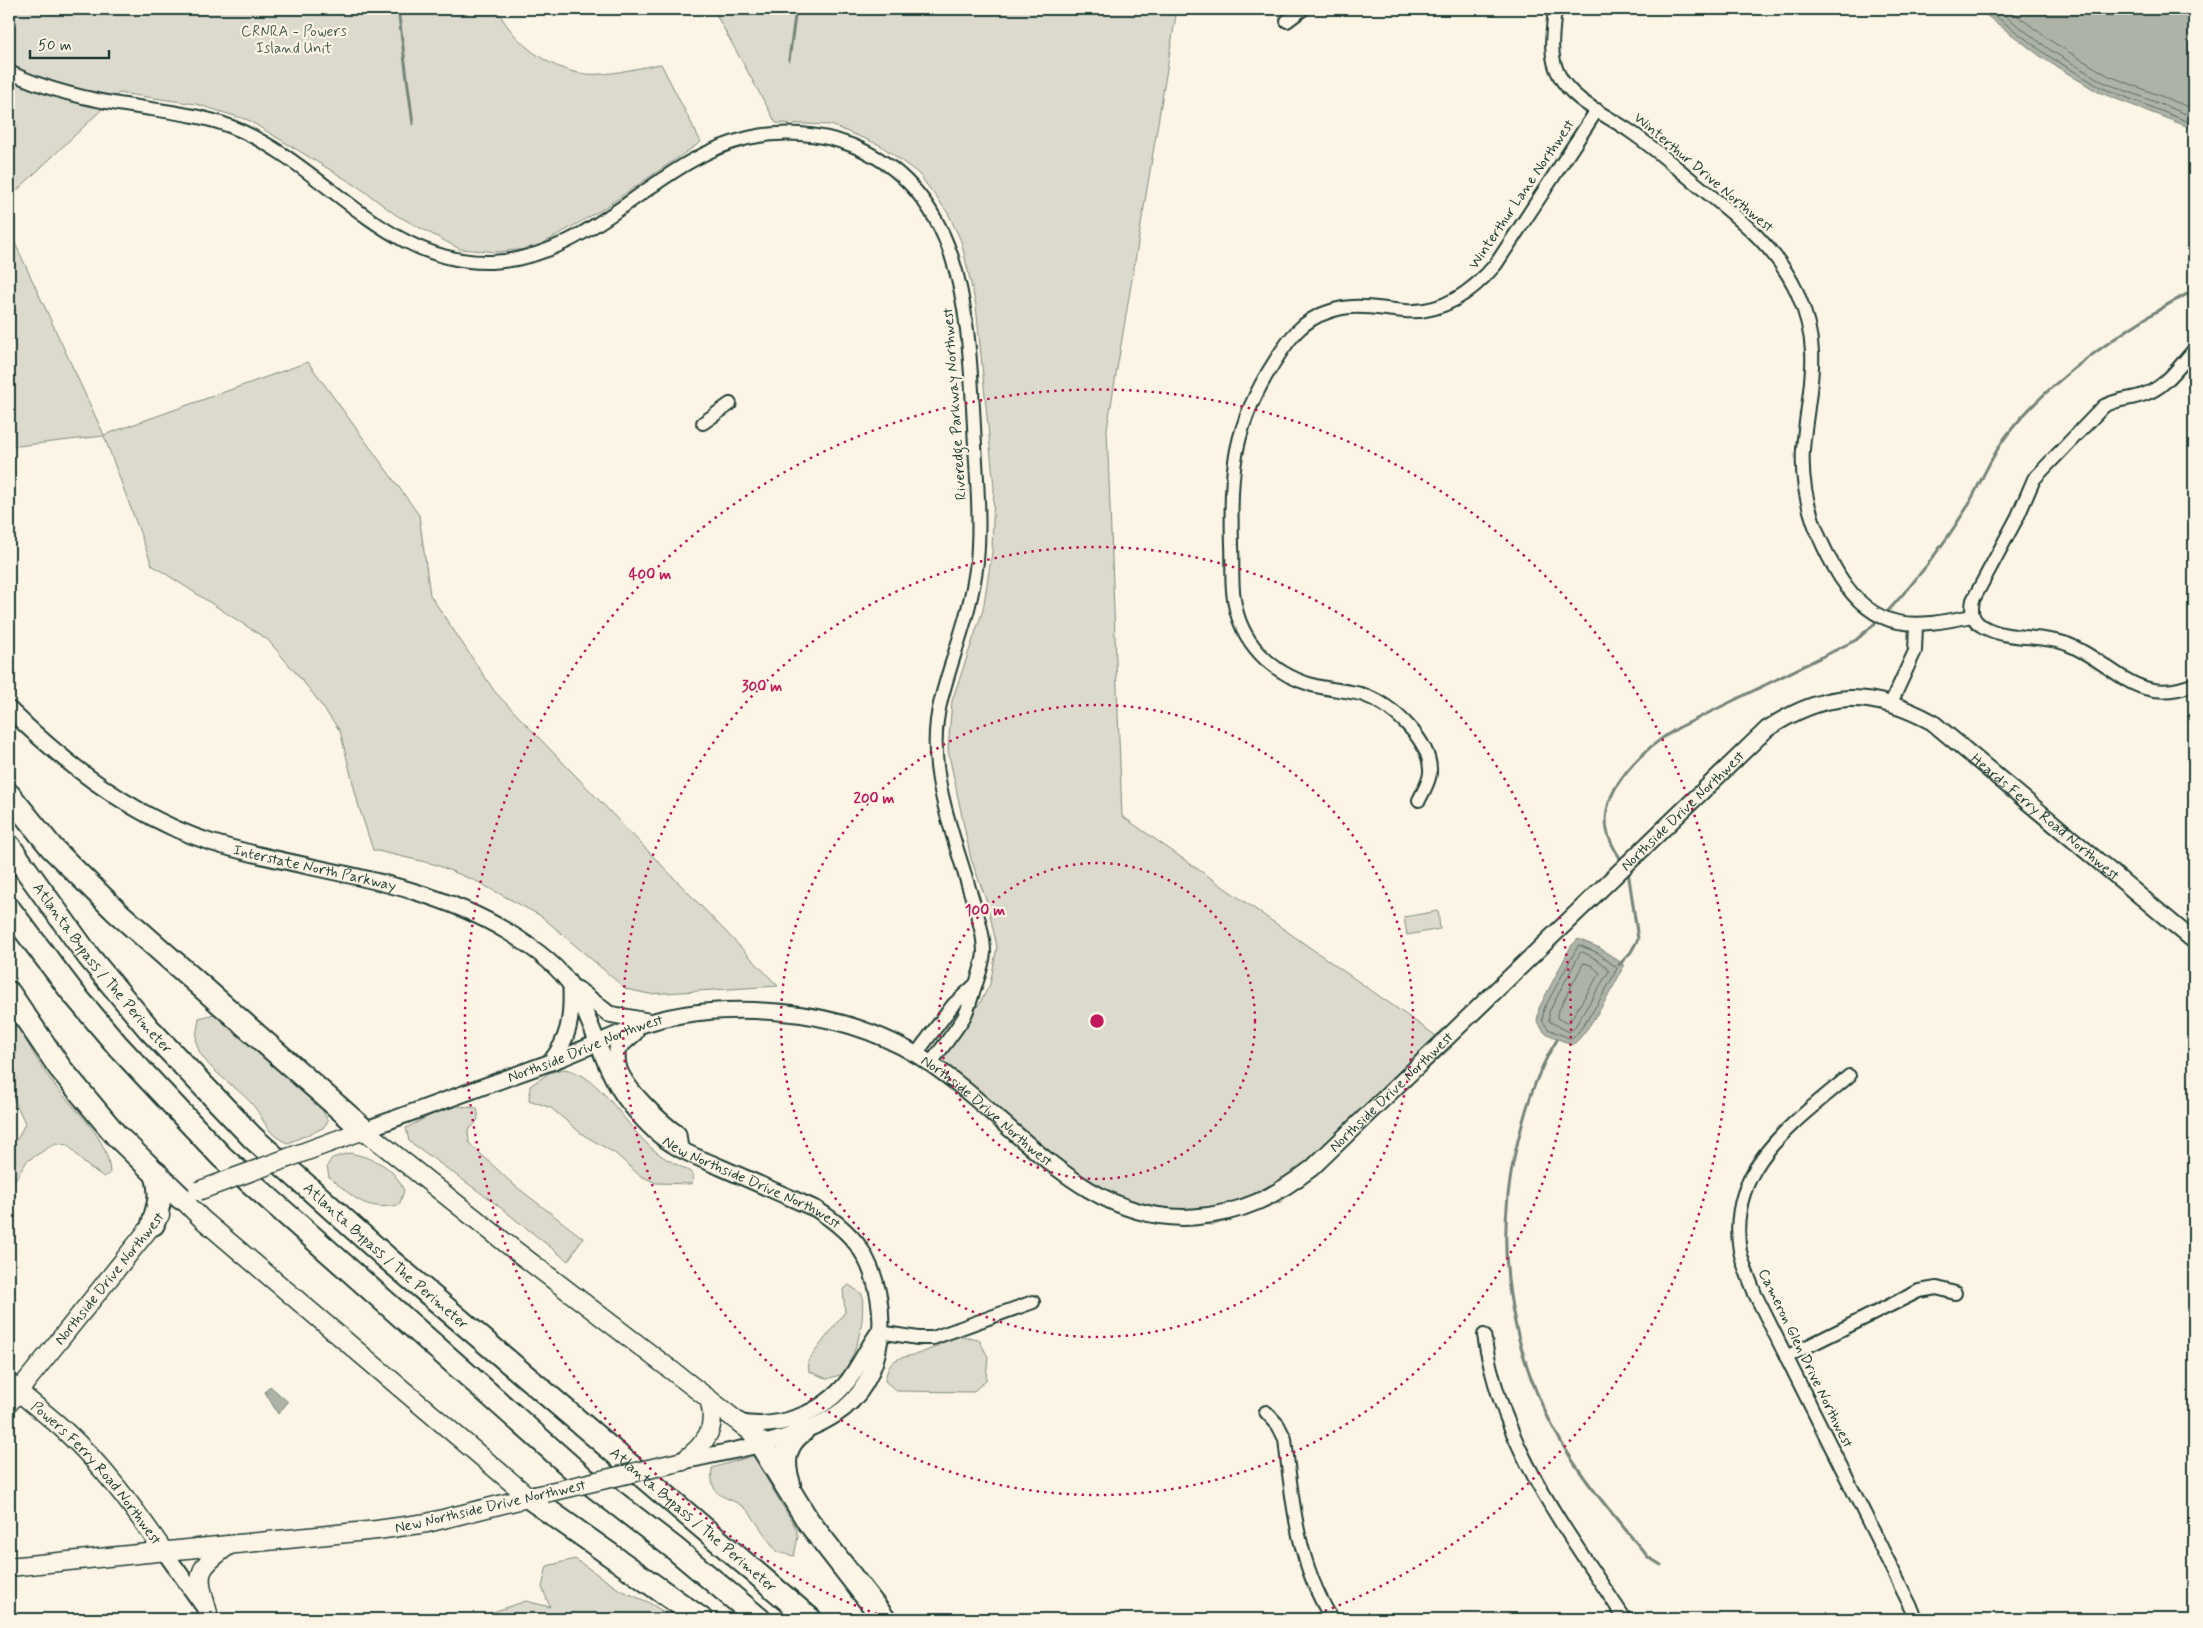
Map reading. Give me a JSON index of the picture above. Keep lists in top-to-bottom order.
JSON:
{
  "streets": {
    "highway": ["Atlanta Bypass / The Perimeter"],
    "main road": ["Northside Drive Northwest", "New Northside Drive Northwest", "Powers Ferry Road Northwest"],
    "street": [
      "Winterthur Drive Northwest",
      "Winterthur Lane Northwest",
      "Riveredge Parkway Northwest",
      "Heards Ferry Road Northwest",
      "Interstate North Parkway",
      "Cameron Glen Drive Northwest"
    ]
  },
  "crossings": [
    ["Winterthur Drive Northwest", "Winterthur Lane Northwest"],
    ["Riveredge Parkway Northwest", "Northside Drive Northwest"],
    ["Northside Drive Northwest", "Heards Ferry Road Northwest"],
    ["Northside Drive Northwest", "Interstate North Parkway"],
    ["Northside Drive Northwest", "New Northside Drive Northwest"],
    ["Northside Drive Northwest", "Powers Ferry Road Northwest"],
    ["Interstate North Parkway", "New Northside Drive Northwest"],
    ["New Northside Drive Northwest", "Powers Ferry Road Northwest"]
  ],
  "parks": ["CRNRA - Powers Island Unit"],
  "scale_bar": "50 m",
  "rings": [
    "400 m",
    "300 m",
    "200 m",
    "100 m"
  ]
}
